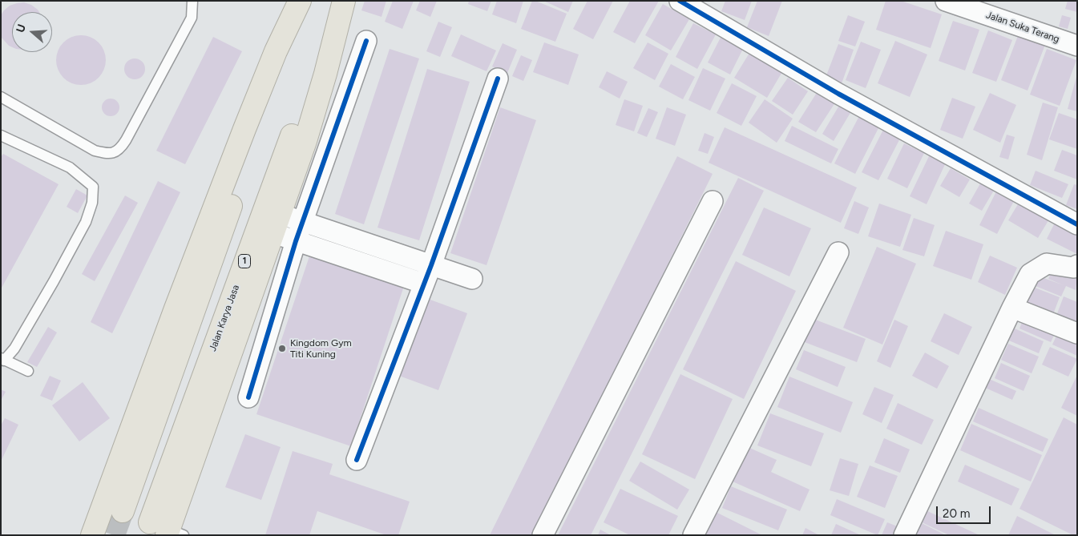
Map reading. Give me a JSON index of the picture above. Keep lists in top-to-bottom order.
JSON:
{
  "streets": {
    "highway": ["1", "Jalan Karya Jasa"],
    "street": ["Jalan Suka Terang"]
  },
  "places": ["Kingdom Gym Titi Kuning"],
  "scale_bar": "20 m",
  "north": "left"
}
